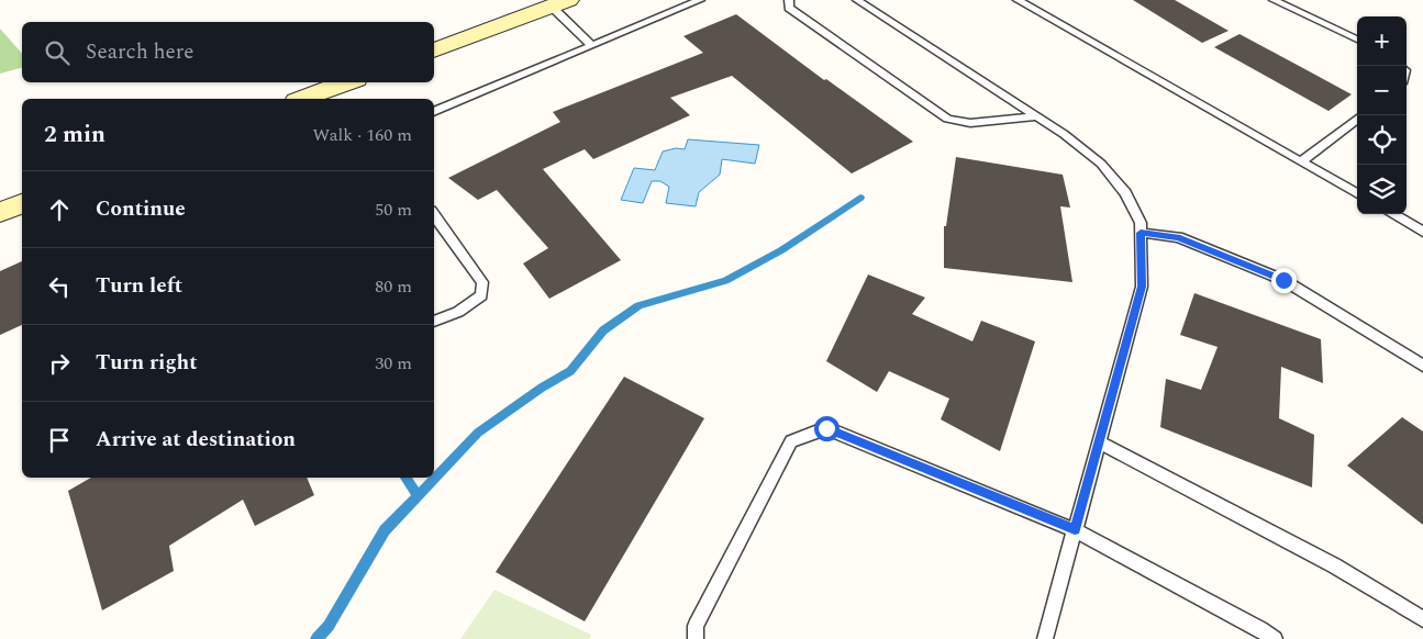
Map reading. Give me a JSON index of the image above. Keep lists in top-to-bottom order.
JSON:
{
  "page": {
    "map_buttons": ["+", "−"],
    "search": "Search here",
    "heading": ["2 min", "Walk · 160 m"],
    "list": [
      ["Continue", "50 m"],
      ["Turn left", "80 m"],
      ["Turn right", "30 m"],
      "Arrive at destination"
    ]
  }
}
